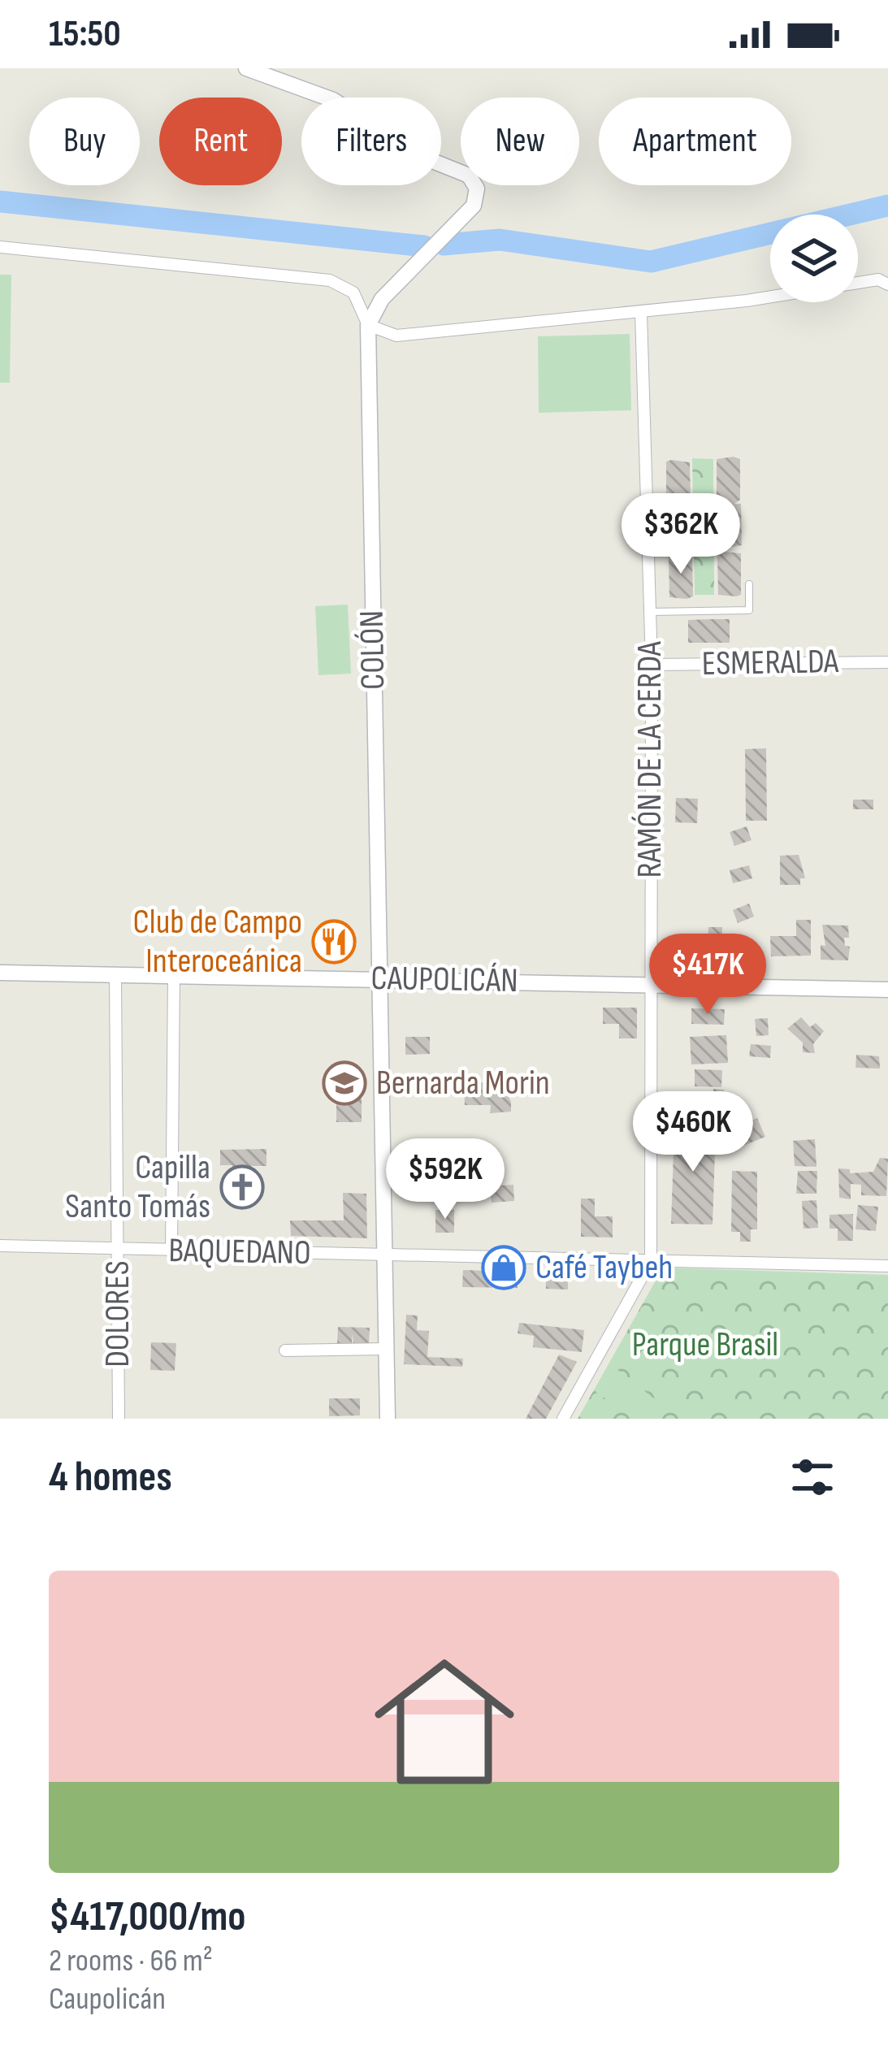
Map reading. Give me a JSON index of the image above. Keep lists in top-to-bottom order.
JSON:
{
  "streets": {
    "street": [
      "COLÓN",
      "ESMERALDA",
      "RAMÓN DE LA CERDA",
      "CAUPOLICÁN",
      "BAQUEDANO",
      "DOLORES"
    ]
  },
  "crossings": [
    ["COLÓN", "CAUPOLICÁN"],
    ["COLÓN", "BAQUEDANO"],
    ["ESMERALDA", "RAMÓN DE LA CERDA"],
    ["RAMÓN DE LA CERDA", "CAUPOLICÁN"],
    ["RAMÓN DE LA CERDA", "BAQUEDANO"],
    ["CAUPOLICÁN", "DOLORES"],
    ["BAQUEDANO", "DOLORES"]
  ],
  "parks": ["Parque Brasil"],
  "places": {
    "restaurant": ["Club de Campo Interoceánica"],
    "school or university": ["Bernarda Morin"],
    "church": ["Capilla Santo Tomás"],
    "shop": ["Café Taybeh"]
  },
  "page": {
    "status": "15:50",
    "chip": [
      "Buy",
      "Rent",
      "Filters",
      "New",
      "Apartment"
    ],
    "price": [
      "$362K",
      "$417K",
      "$460K",
      "$592K"
    ],
    "heading": "4 homes",
    "list": [
      {
        "name": "$417,000/mo",
        "note": "2 rooms · 66 m² · Caupolicán"
      }
    ]
  }
}
